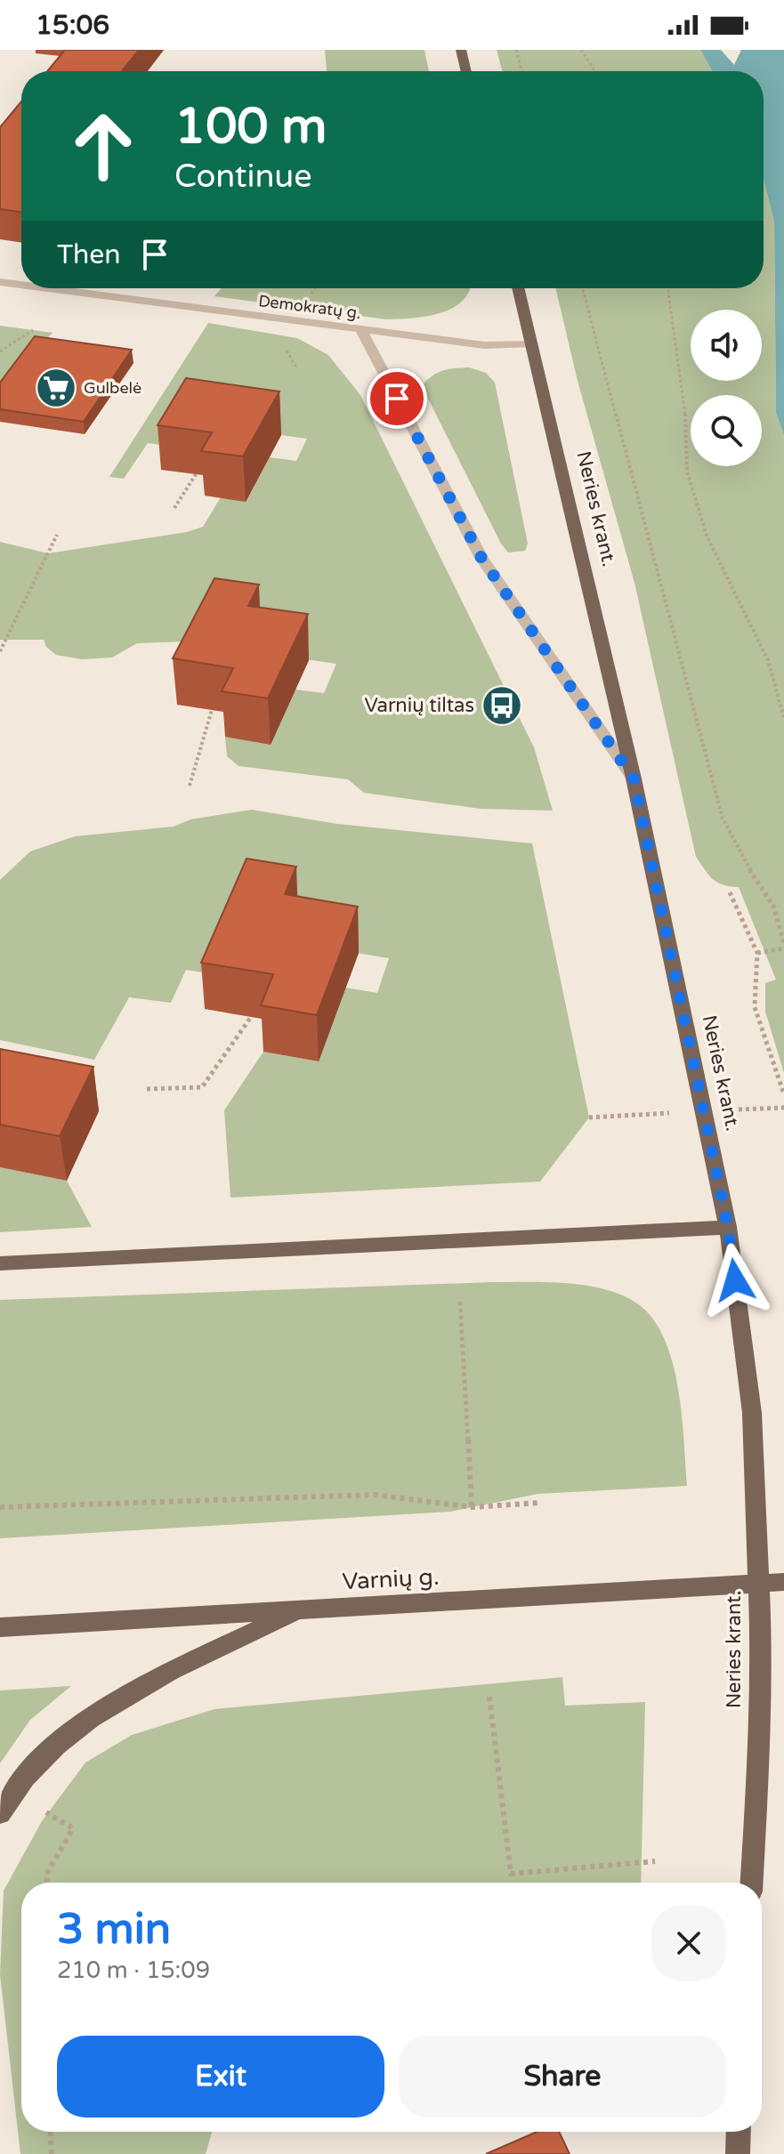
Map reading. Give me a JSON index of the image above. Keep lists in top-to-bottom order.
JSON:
{
  "streets": {
    "main road": ["Neries krant.", "Varnių g."],
    "street": ["Demokratų g."]
  },
  "crossings": [
    ["Demokratų g.", "Neries krant."]
  ],
  "places": {
    "supermarket": ["Gulbelė"],
    "bus stop": ["Varnių tiltas"]
  },
  "page": {
    "status": "15:06",
    "turn": ["100 m", "Continue"],
    "then": "Then",
    "heading": ["3 min", "210 m · 15:09"],
    "buttons": ["Exit", "Share"]
  }
}
